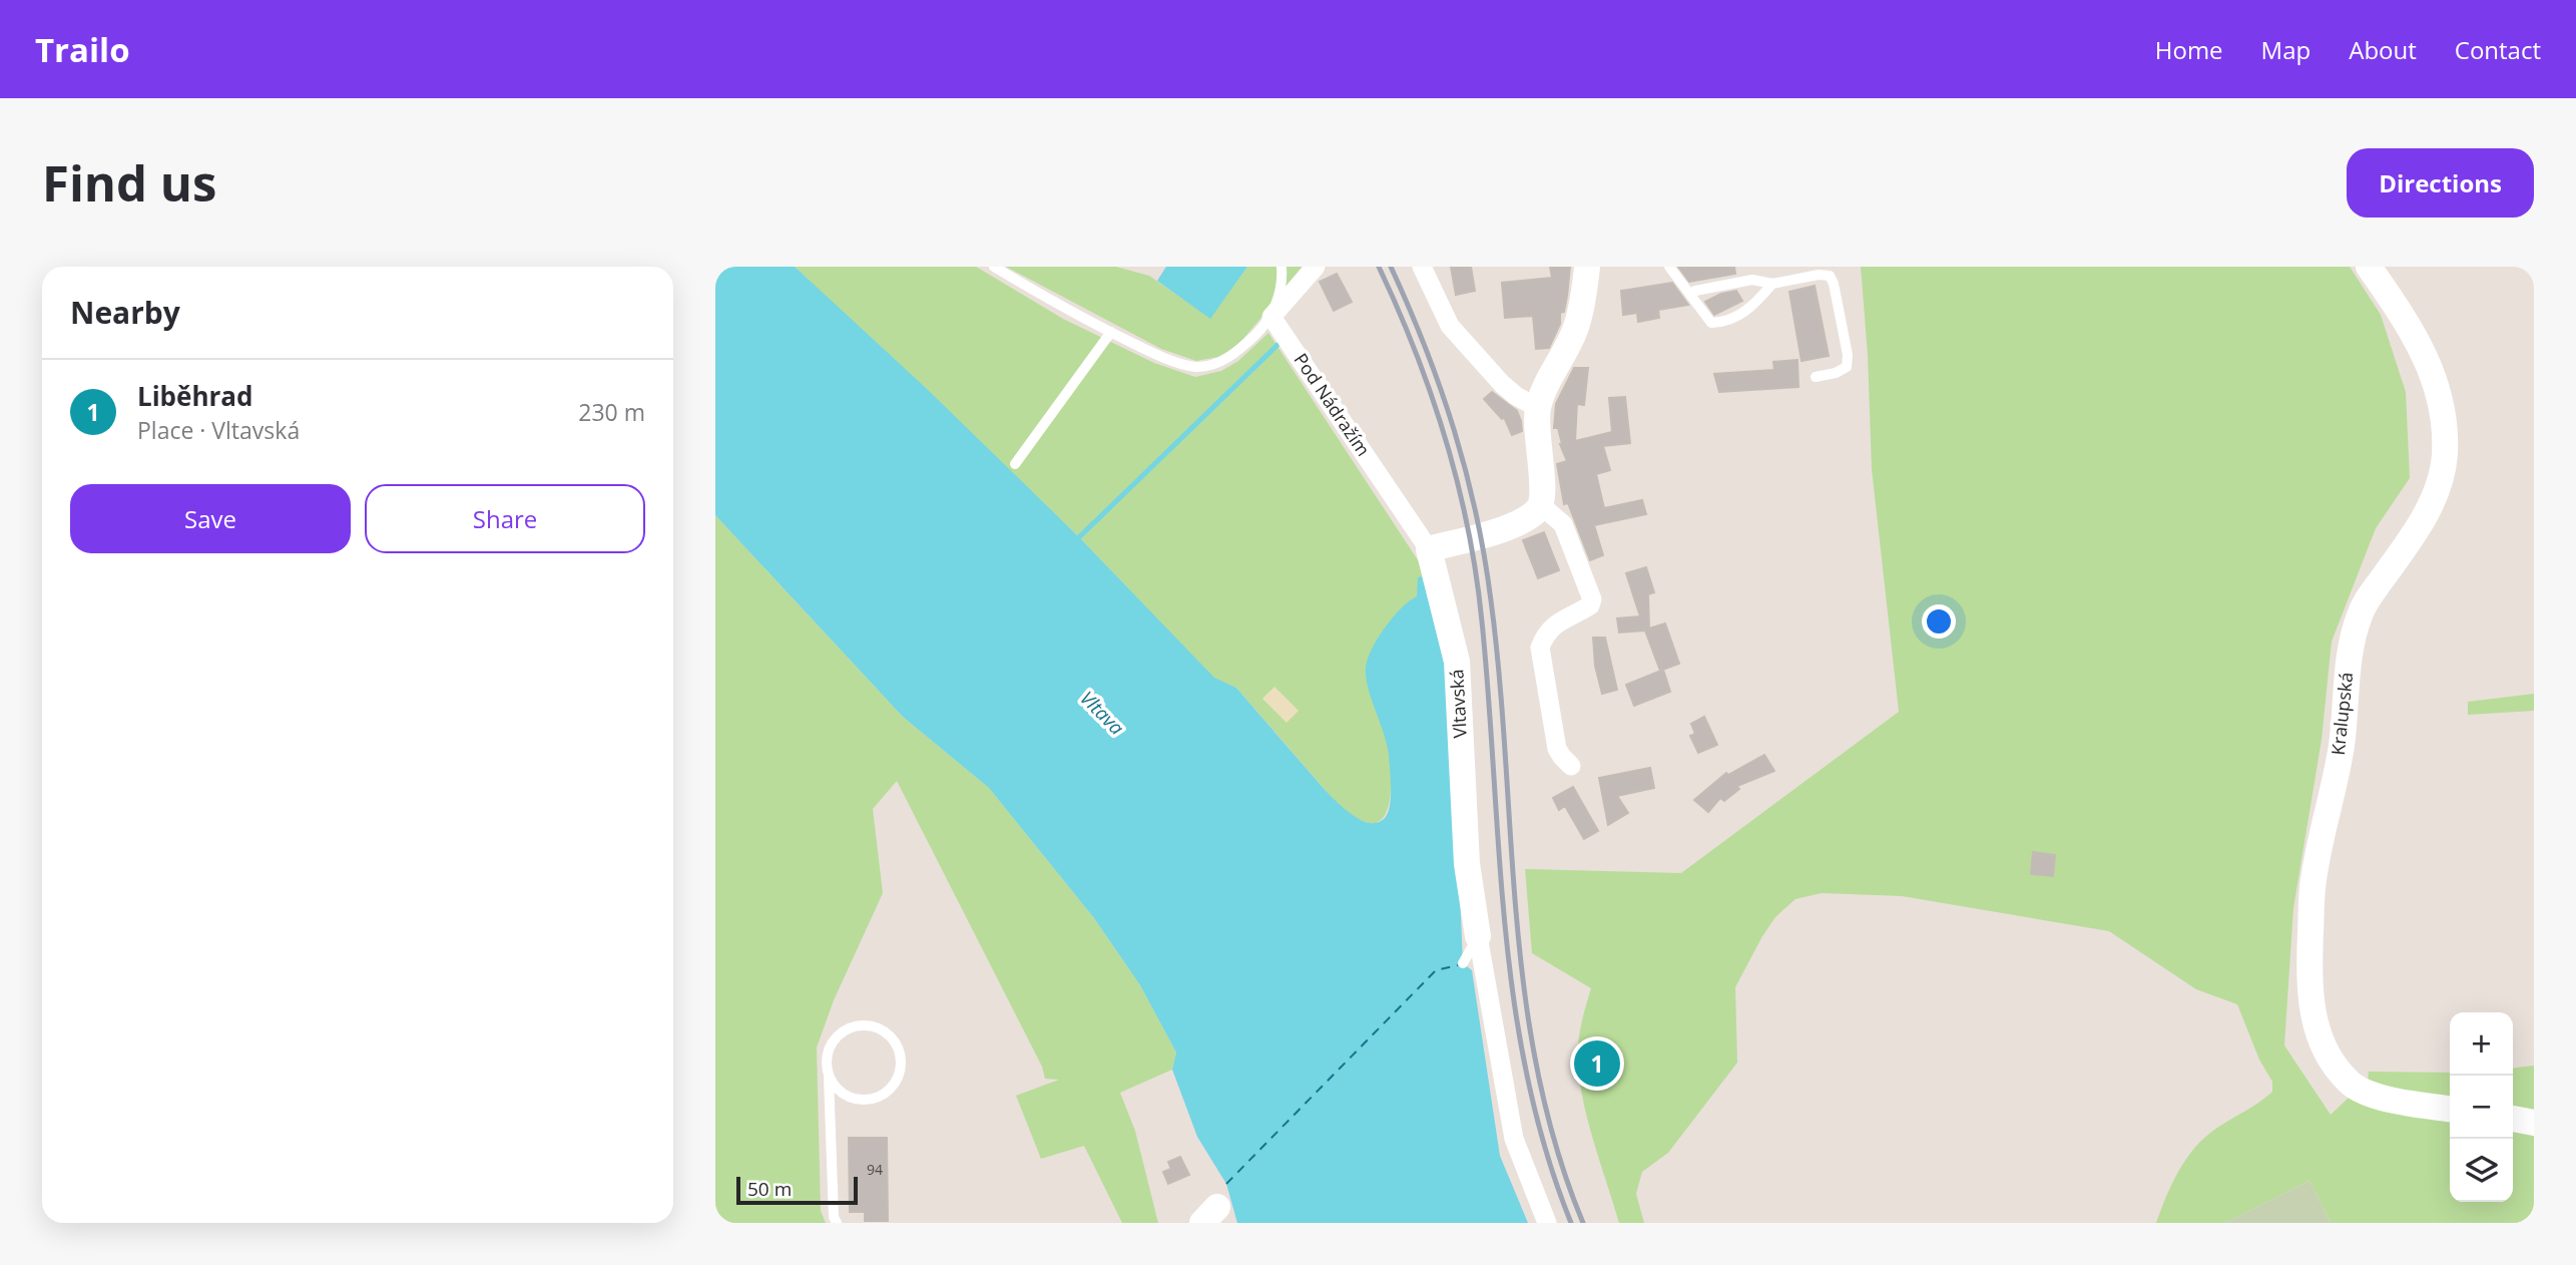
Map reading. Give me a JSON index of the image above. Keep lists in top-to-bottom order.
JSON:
{
  "streets": {
    "street": ["Pod Nádražím", "Vltavská", "Kralupská"]
  },
  "crossings": [
    ["Pod Nádražím", "Vltavská"]
  ],
  "water": ["Vltava"],
  "house_numbers": ["94"],
  "scale_bar": "50 m",
  "page": {
    "header": "Trailo",
    "nav": [
      "Home",
      "Map",
      "About",
      "Contact"
    ],
    "buttons": [
      "Directions",
      ["Save", "Share"]
    ],
    "title": "Find us",
    "heading": "Nearby",
    "list": [
      {
        "mark": "1",
        "name": "Liběhrad",
        "note": "Place · Vltavská",
        "value": "230 m"
      }
    ],
    "map_buttons": ["+", "−"],
    "pins": "1",
    "scale": "50 m"
  }
}
